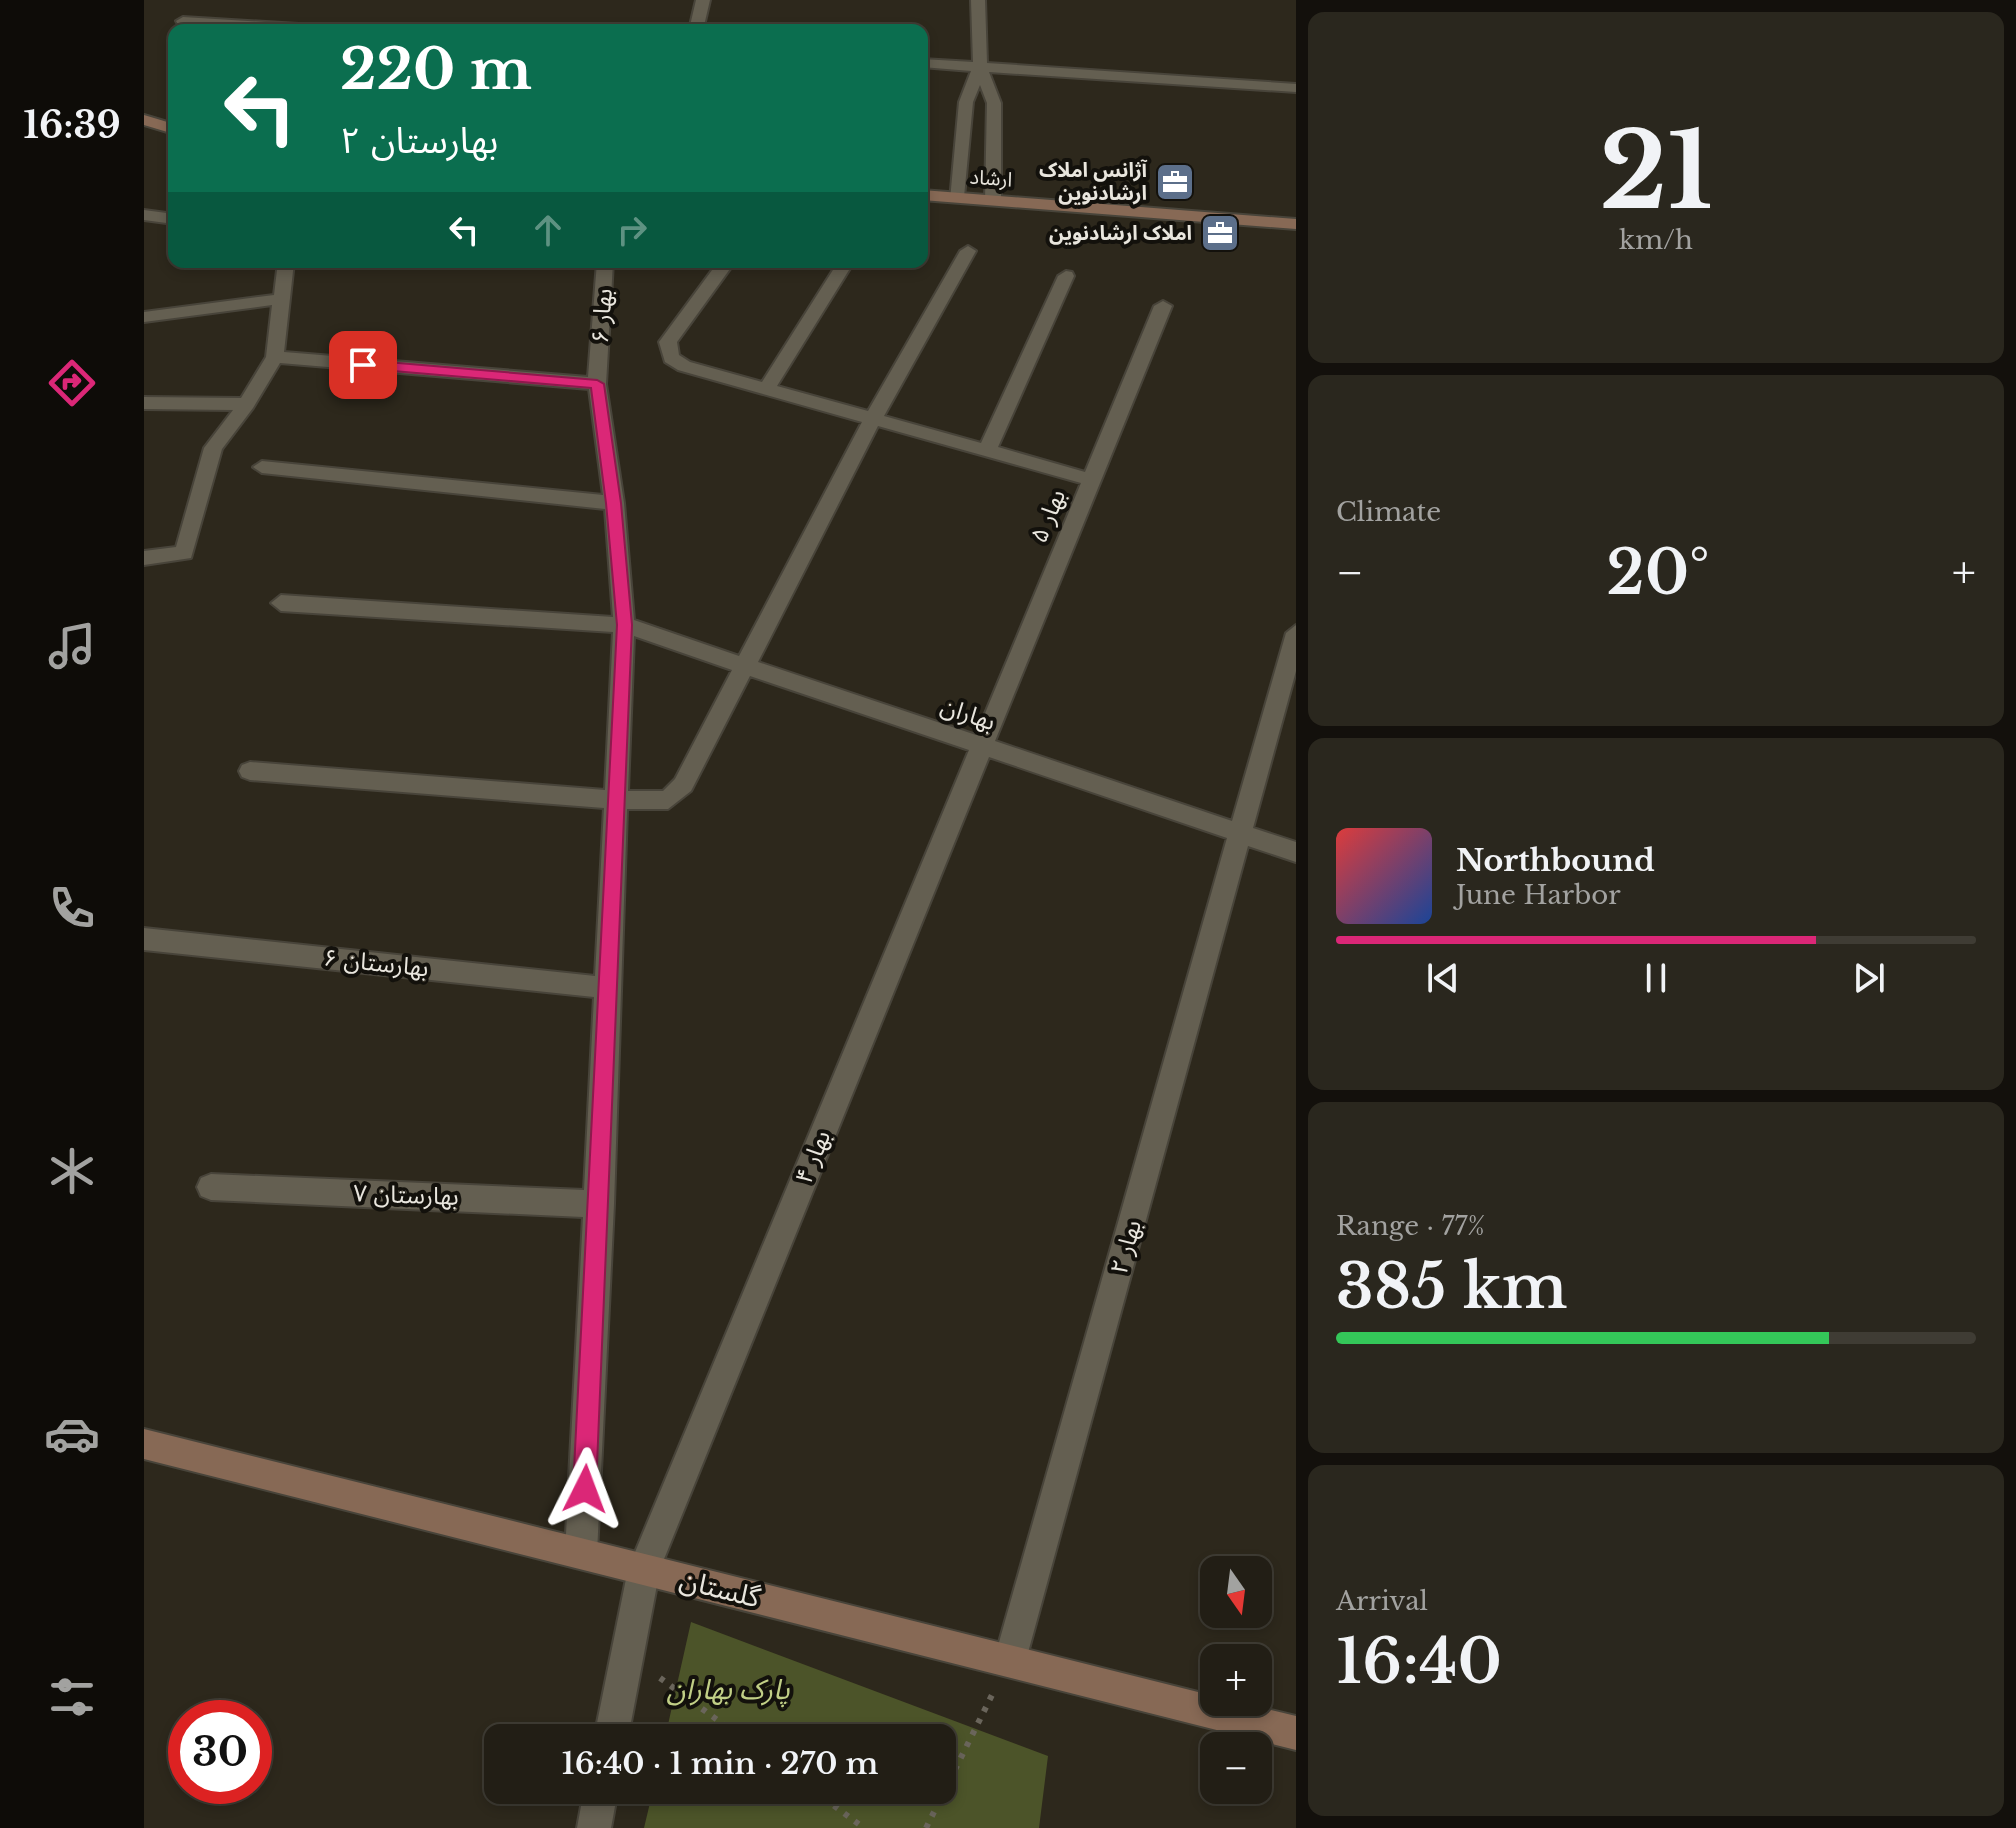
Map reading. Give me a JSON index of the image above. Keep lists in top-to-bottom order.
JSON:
{
  "streets": {
    "main road": ["ارشاد", "گلستان"],
    "street": [
      "بهار ۶",
      "بهار ۵",
      "بهاران",
      "بهارستان ۶",
      "بهار ۴",
      "بهارستان ۷",
      "بهار ۲"
    ]
  },
  "crossings": [
    ["بهار ۶", "بهاران"],
    ["بهار ۶", "بهارستان ۶"],
    ["بهار ۶", "بهارستان ۷"],
    ["بهار ۶", "گلستان"],
    ["بهار ۵", "بهاران"],
    ["بهار ۵", "بهار ۴"],
    ["بهاران", "بهار ۴"],
    ["بهاران", "بهار ۲"],
    ["بهار ۴", "گلستان"],
    ["بهار ۲", "گلستان"]
  ],
  "parks": ["پارک بهاران"],
  "places": {
    "office": ["آژانس املاک ارشادنوین", "املاک ارشادنوین"]
  },
  "north": "bottom",
  "page": {
    "tabs": "16:39",
    "tile": [
      ["21", "km/h"],
      "Climate",
      ["Range · 77%", "385 km"],
      ["Arrival", "16:40"]
    ],
    "turn": ["220 m", "بهارستان ۲"],
    "heat": ["−", "20°", "+"],
    "song": ["Northbound", "June Harbor"],
    "map_buttons": ["+", "−"],
    "limit": "30",
    "trip": "16:40 · 1 min · 270 m"
  }
}
